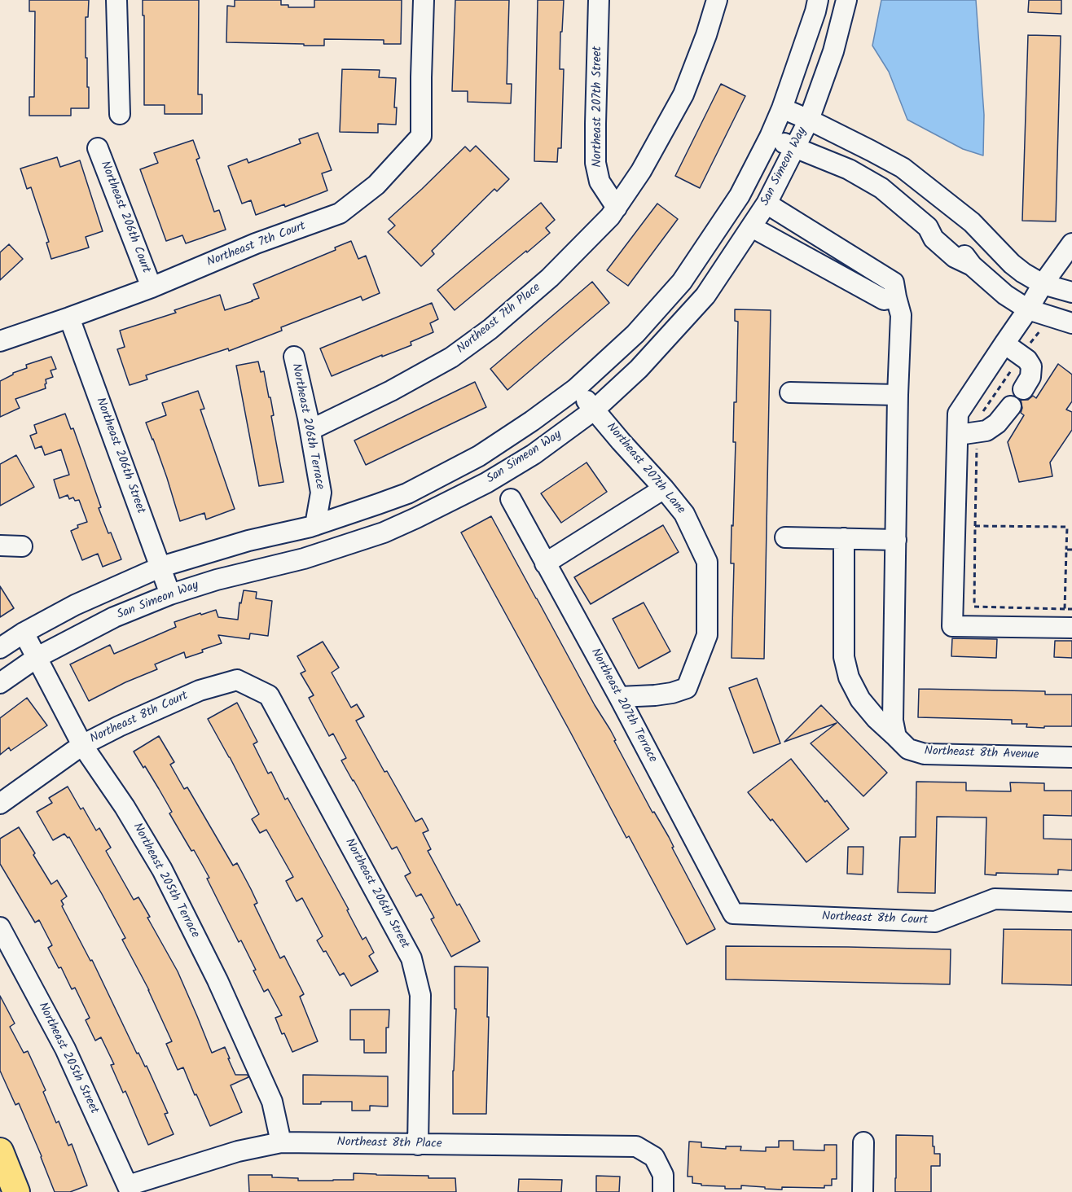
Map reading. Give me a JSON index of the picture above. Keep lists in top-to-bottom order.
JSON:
{
  "streets": {
    "street": [
      "Northeast 207th Street",
      "San Simeon Way",
      "Northeast 206th Court",
      "Northeast 7th Court",
      "Northeast 7th Place",
      "Northeast 206th Terrace",
      "Northeast 206th Street",
      "Northeast 207th Lane",
      "Northeast 207th Terrace",
      "Northeast 8th Court",
      "Northeast 8th Avenue",
      "Northeast 205th Terrace",
      "Northeast 205th Street",
      "Northeast 8th Place"
    ]
  },
  "crossings": [
    ["Northeast 207th Street", "Northeast 7th Place"],
    ["San Simeon Way", "Northeast 206th Street"],
    ["San Simeon Way", "Northeast 207th Lane"],
    ["San Simeon Way", "Northeast 205th Terrace"],
    ["Northeast 206th Court", "Northeast 7th Court"],
    ["Northeast 7th Court", "Northeast 206th Street"],
    ["Northeast 7th Place", "Northeast 206th Terrace"],
    ["Northeast 206th Street", "Northeast 8th Court"],
    ["Northeast 206th Street", "Northeast 8th Place"],
    ["Northeast 207th Lane", "Northeast 207th Terrace"],
    ["Northeast 207th Terrace", "Northeast 8th Court"],
    ["Northeast 8th Court", "Northeast 205th Terrace"],
    ["Northeast 205th Terrace", "Northeast 8th Place"],
    ["Northeast 205th Street", "Northeast 8th Place"]
  ]
}
